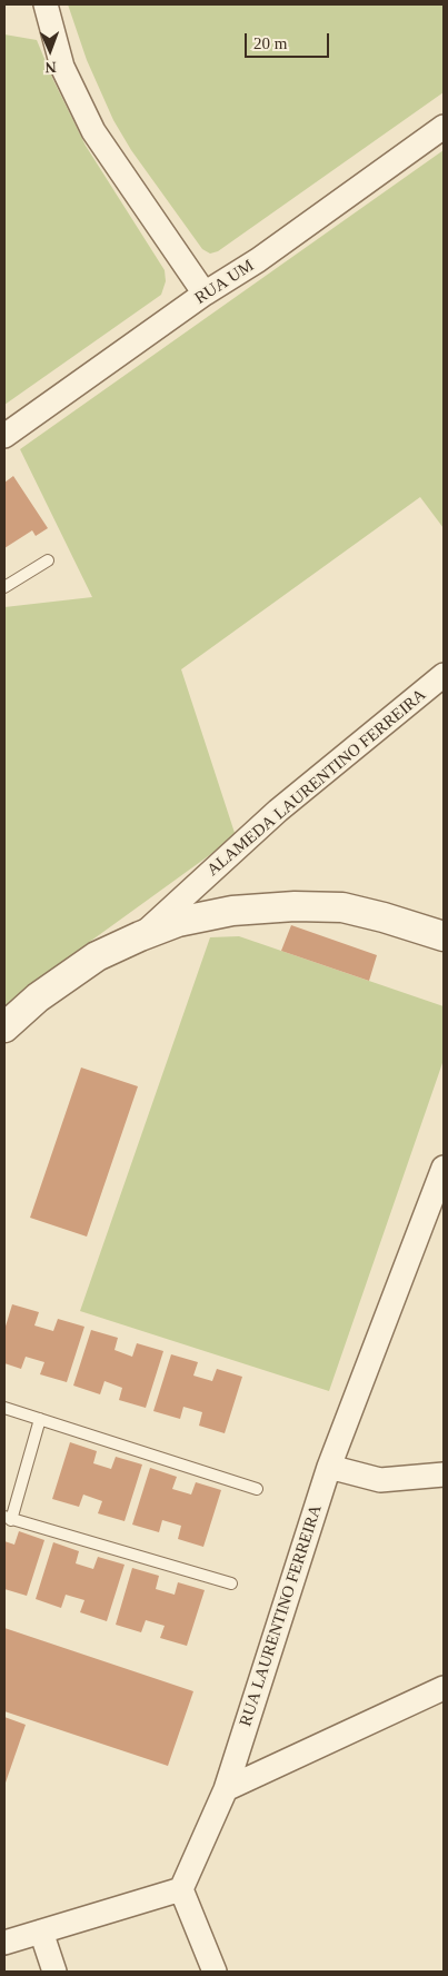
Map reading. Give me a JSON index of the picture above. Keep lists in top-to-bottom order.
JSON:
{
  "streets": {
    "street": ["RUA UM", "ALAMEDA LAURENTINO FERREIRA", "RUA LAURENTINO FERREIRA"]
  },
  "scale_bar": "20 m",
  "north": "bottom"
}
